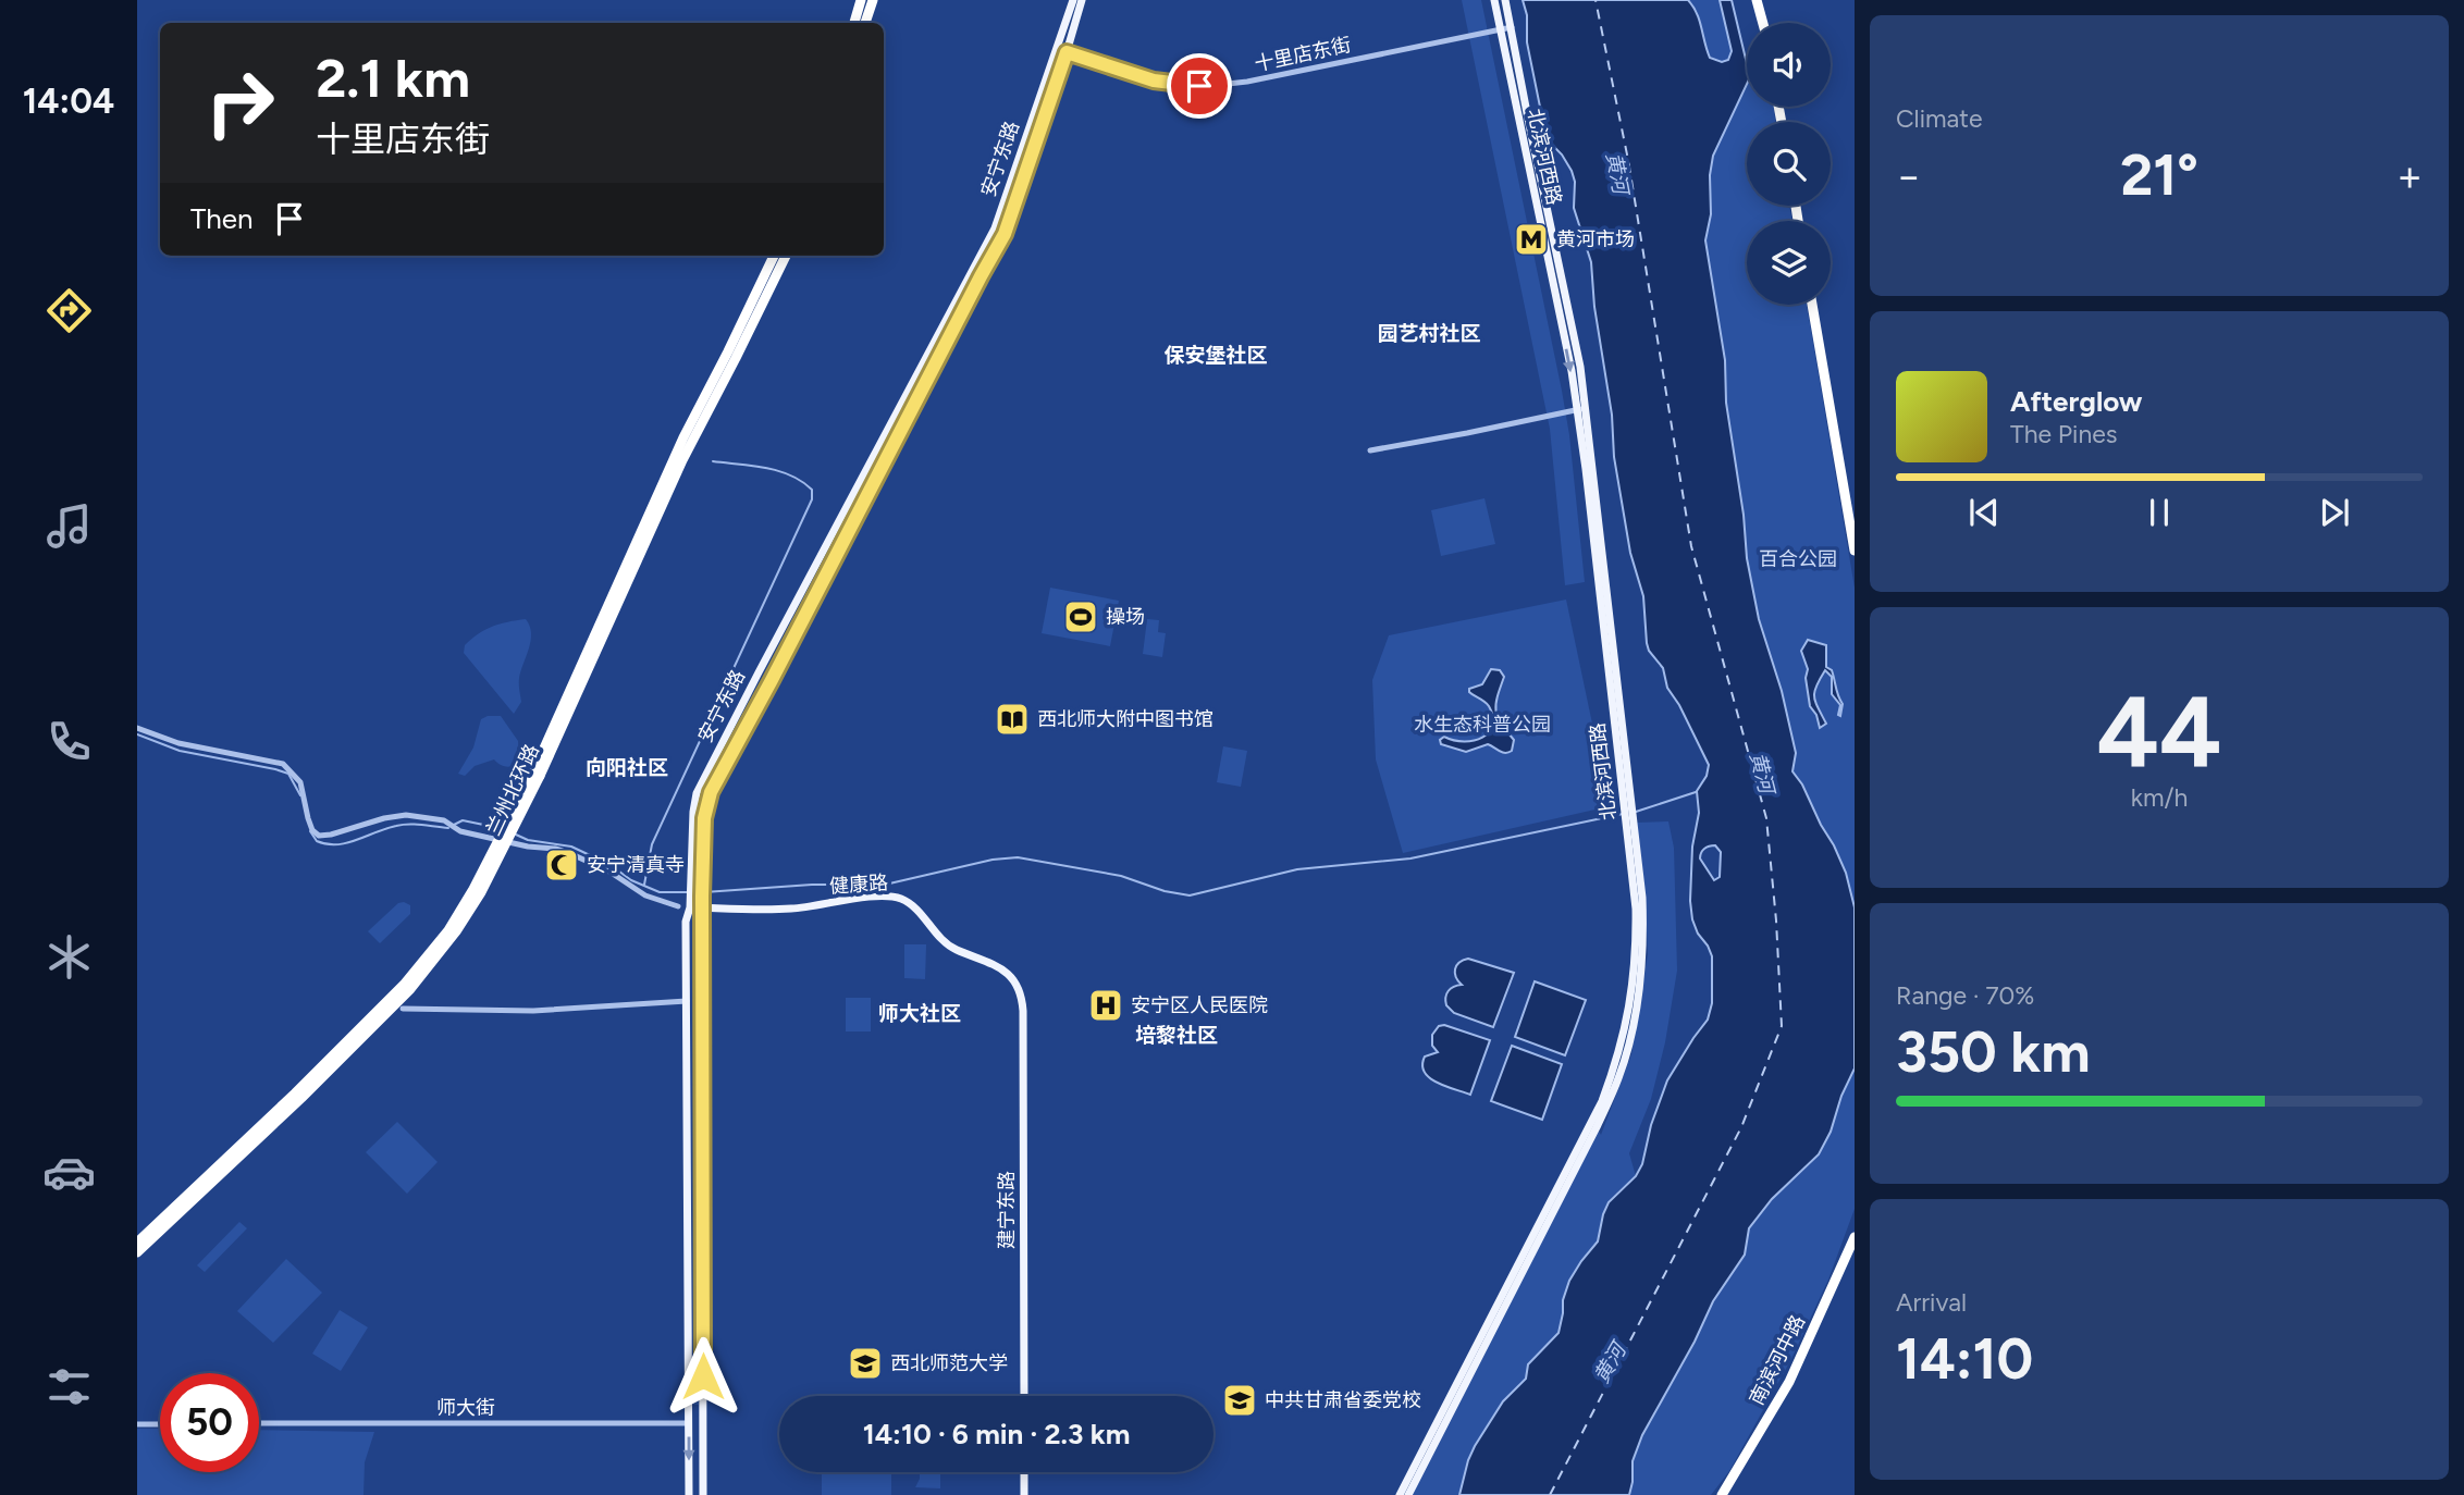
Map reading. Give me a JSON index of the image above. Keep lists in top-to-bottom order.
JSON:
{
  "streets": {
    "highway": ["兰州北环路", "南滨河中路"],
    "main road": [
      "北滨河西路",
      "安宁东路",
      "健康路",
      "建宁东路"
    ],
    "street": ["十里店东街", "师大街"]
  },
  "crossings": [
    ["十里店东街", "北滨河西路"],
    ["十里店东街", "安宁东路"],
    ["安宁东路", "健康路"],
    ["安宁东路", "师大街"],
    ["健康路", "建宁东路"]
  ],
  "districts": [
    "园艺村社区",
    "保安堡社区",
    "向阳社区",
    "师大社区",
    "培黎社区"
  ],
  "water": ["黄河"],
  "parks": ["百合公园", "水生态科普公园"],
  "places": {
    "metro station": ["黄河市场"],
    "sports": ["操场"],
    "library": ["西北师大附中图书馆"],
    "mosque": ["安宁清真寺"],
    "hospital": ["安宁区人民医院"],
    "school or university": ["西北师范大学", "中共甘肃省委党校"]
  },
  "page": {
    "tabs": "14:04",
    "tile": [
      "Climate",
      ["44", "km/h"],
      ["Range · 70%", "350 km"],
      ["Arrival", "14:10"]
    ],
    "turn": ["2.1 km", "十里店东街"],
    "heat": ["−", "21°", "+"],
    "then": "Then",
    "song": ["Afterglow", "The Pines"],
    "limit": "50",
    "trip": "14:10 · 6 min · 2.3 km"
  }
}
